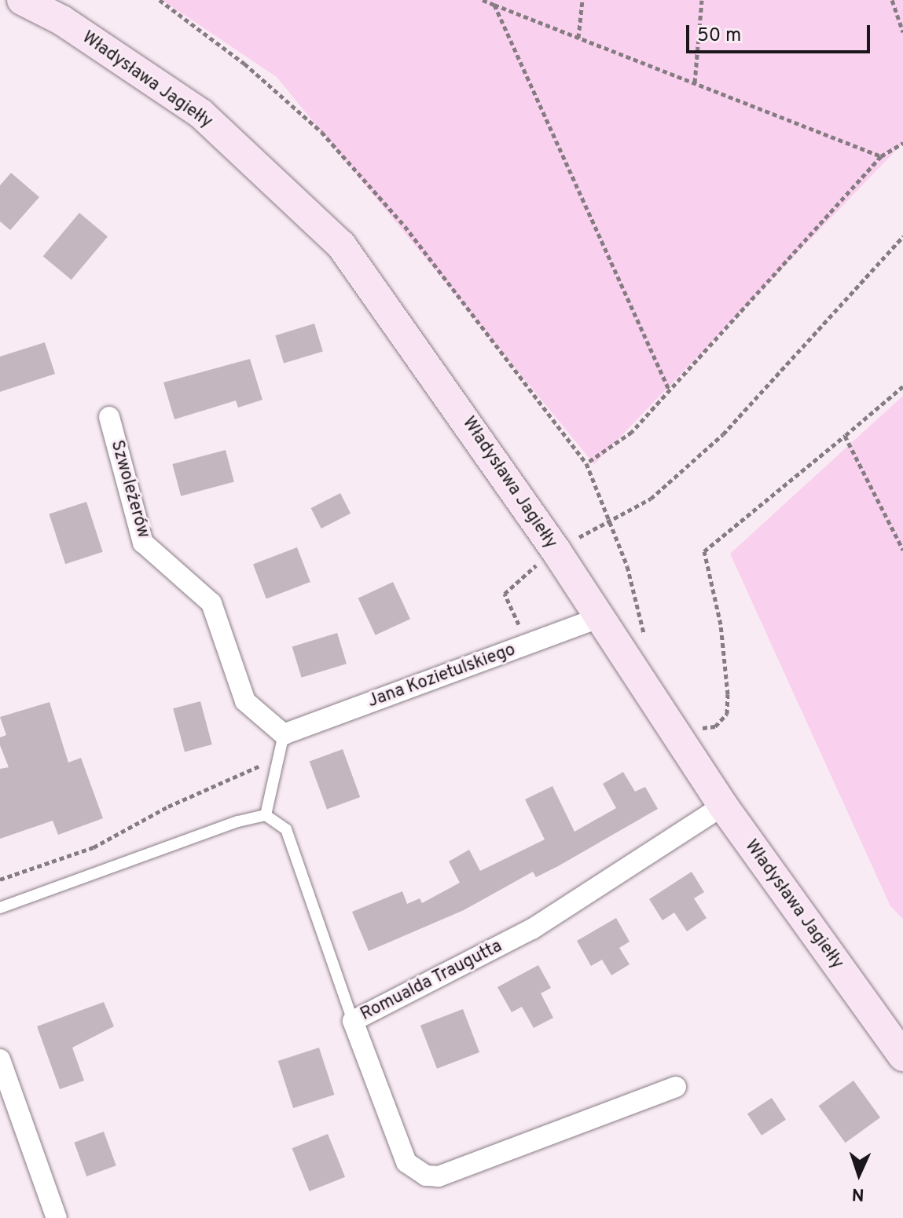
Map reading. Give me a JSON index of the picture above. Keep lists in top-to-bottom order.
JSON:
{
  "streets": {
    "main road": ["Władysława Jagiełły"],
    "street": ["Szwoleżerów", "Jana Kozietulskiego", "Romualda Traugutta"]
  },
  "crossings": [
    ["Władysława Jagiełły", "Jana Kozietulskiego"],
    ["Władysława Jagiełły", "Romualda Traugutta"],
    ["Szwoleżerów", "Jana Kozietulskiego"]
  ],
  "scale_bar": "50 m",
  "north": "bottom"
}
